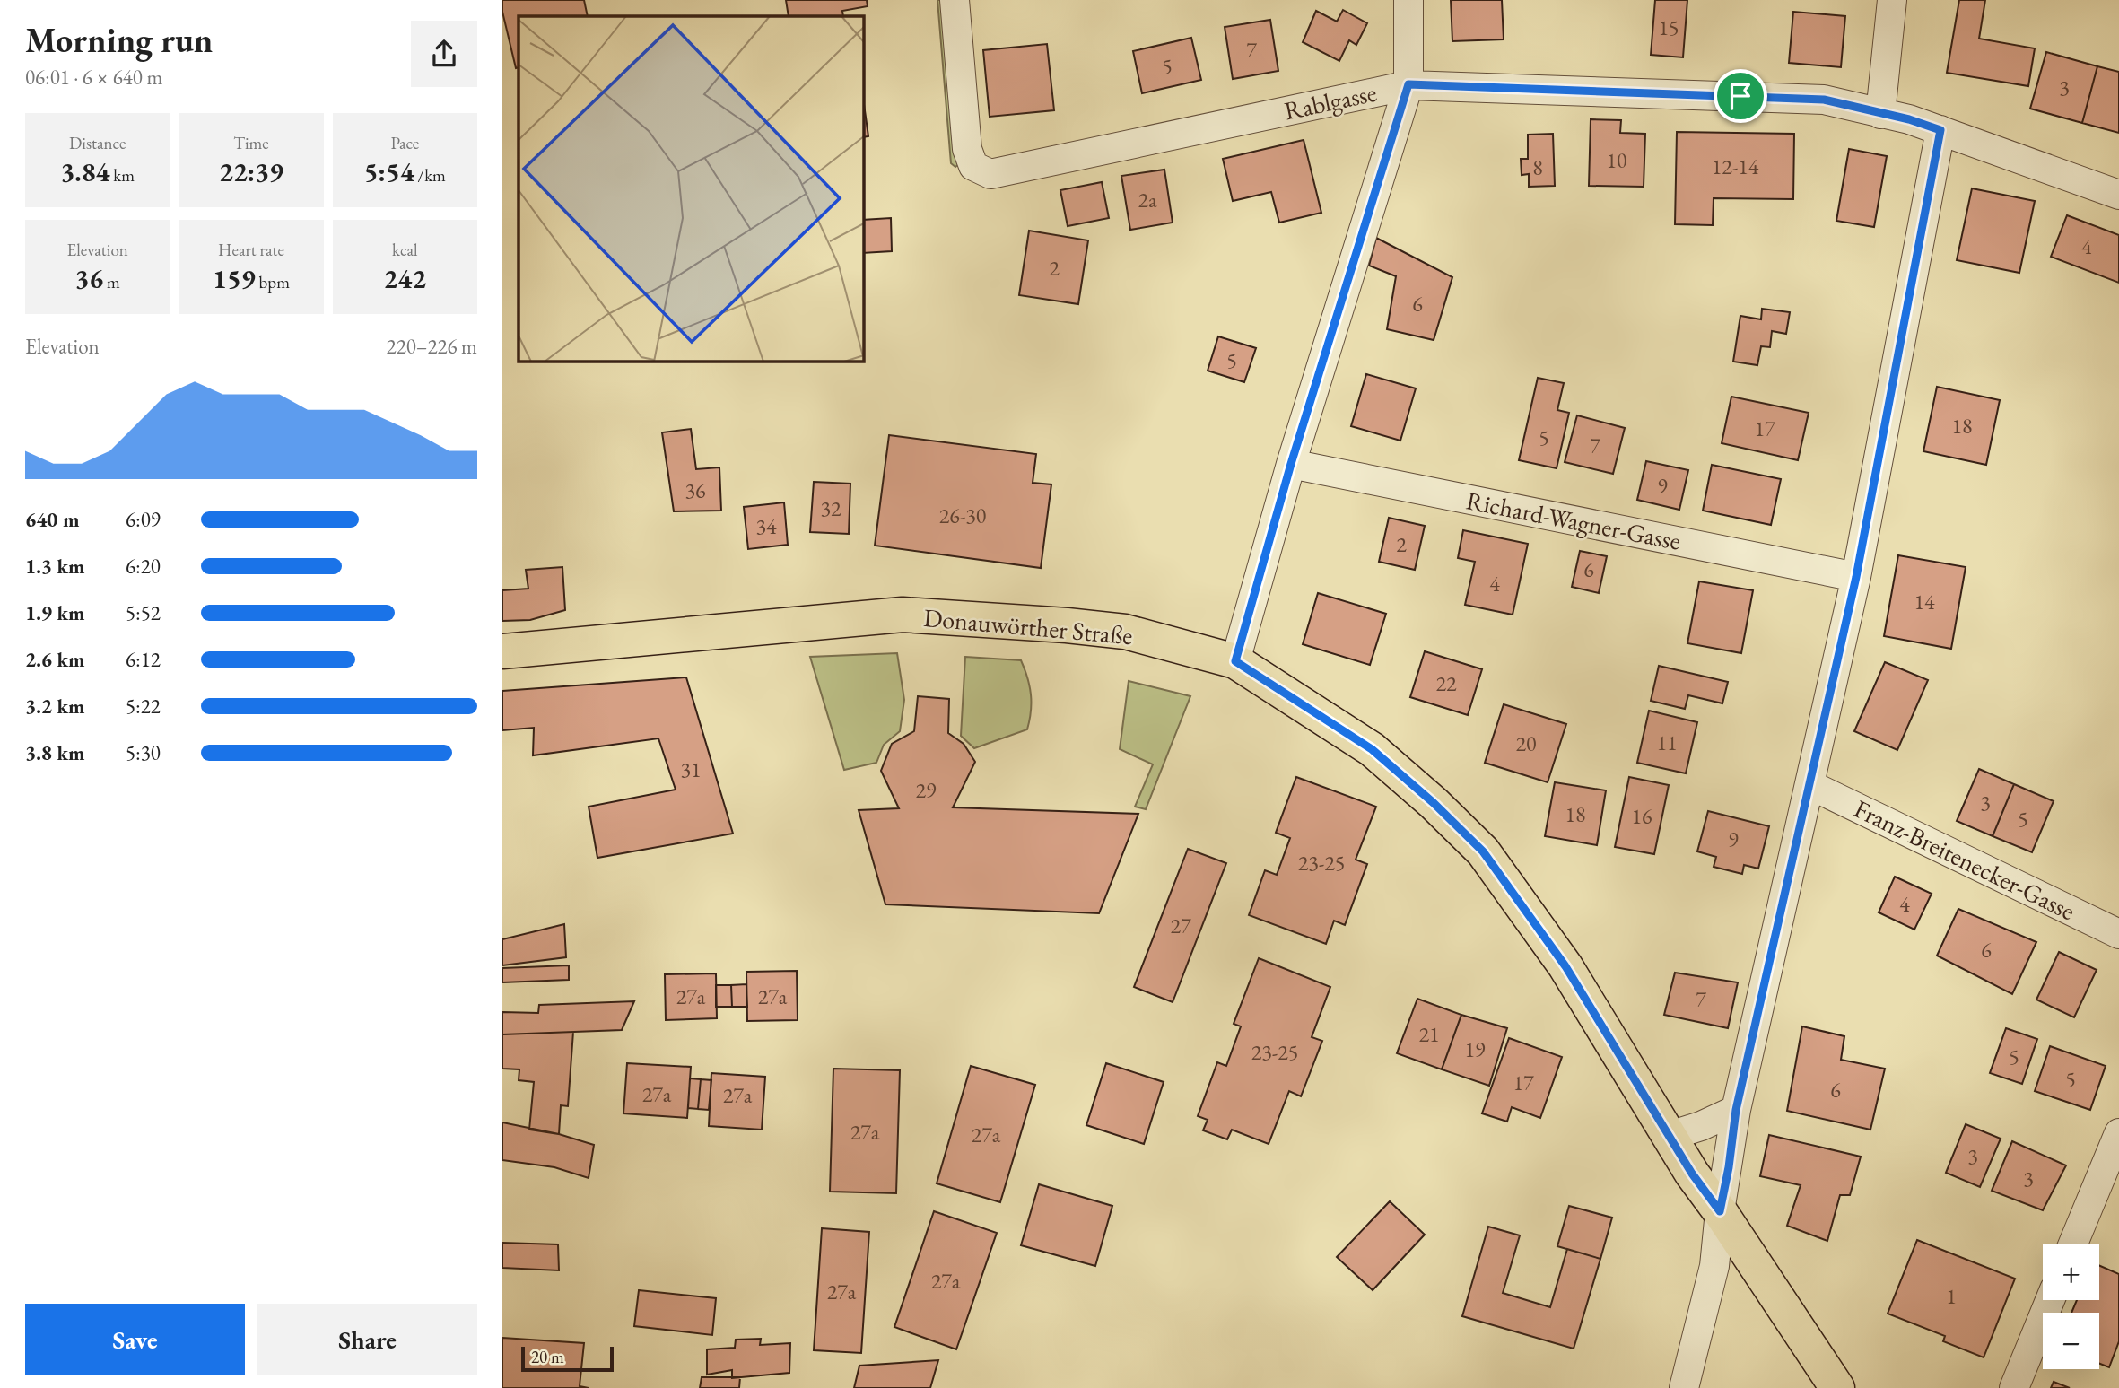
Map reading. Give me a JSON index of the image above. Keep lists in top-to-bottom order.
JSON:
{
  "streets": {
    "main road": ["Donauwörther Straße"],
    "street": ["Rablgasse", "Richard-Wagner-Gasse", "Franz-Breitenecker-Gasse"]
  },
  "house_numbers": [
    "15",
    "7",
    "5",
    "3",
    "10",
    "12-14",
    "8",
    "2a",
    "4",
    "2",
    "6",
    "5",
    "18",
    "17",
    "5",
    "7",
    "9",
    "36",
    "32",
    "26-30",
    "34",
    "2",
    "6",
    "4",
    "14",
    "22",
    "11",
    "20",
    "31",
    "29",
    "3",
    "18",
    "16",
    "5",
    "9",
    "23-25",
    "4",
    "27",
    "6",
    "27a",
    "27a",
    "7",
    "21",
    "19",
    "23-25",
    "5",
    "5",
    "17",
    "6",
    "27a",
    "27a",
    "27a",
    "27a",
    "3",
    "3",
    "27a",
    "27a",
    "1"
  ],
  "scale_bar": "20 m",
  "page": {
    "heading": ["Morning run", "06:01 · 6 × 640 m"],
    "stats": [
      ["Distance", "3.84 km"],
      ["Time", "22:39"],
      ["Pace", "5:54 /km"],
      ["Elevation", "36 m"],
      ["Heart rate", "159 bpm"],
      ["kcal", "242"]
    ],
    "chart": ["Elevation", "220–226 m"],
    "list": [
      {
        "name": "640 m",
        "note": "6:09"
      },
      {
        "name": "1.3 km",
        "note": "6:20"
      },
      {
        "name": "1.9 km",
        "note": "5:52"
      },
      {
        "name": "2.6 km",
        "note": "6:12"
      },
      {
        "name": "3.2 km",
        "note": "5:22"
      },
      {
        "name": "3.8 km",
        "note": "5:30"
      }
    ],
    "map_buttons": ["+", "−"],
    "buttons": ["Save", "Share"],
    "scale": "20 m"
  }
}
